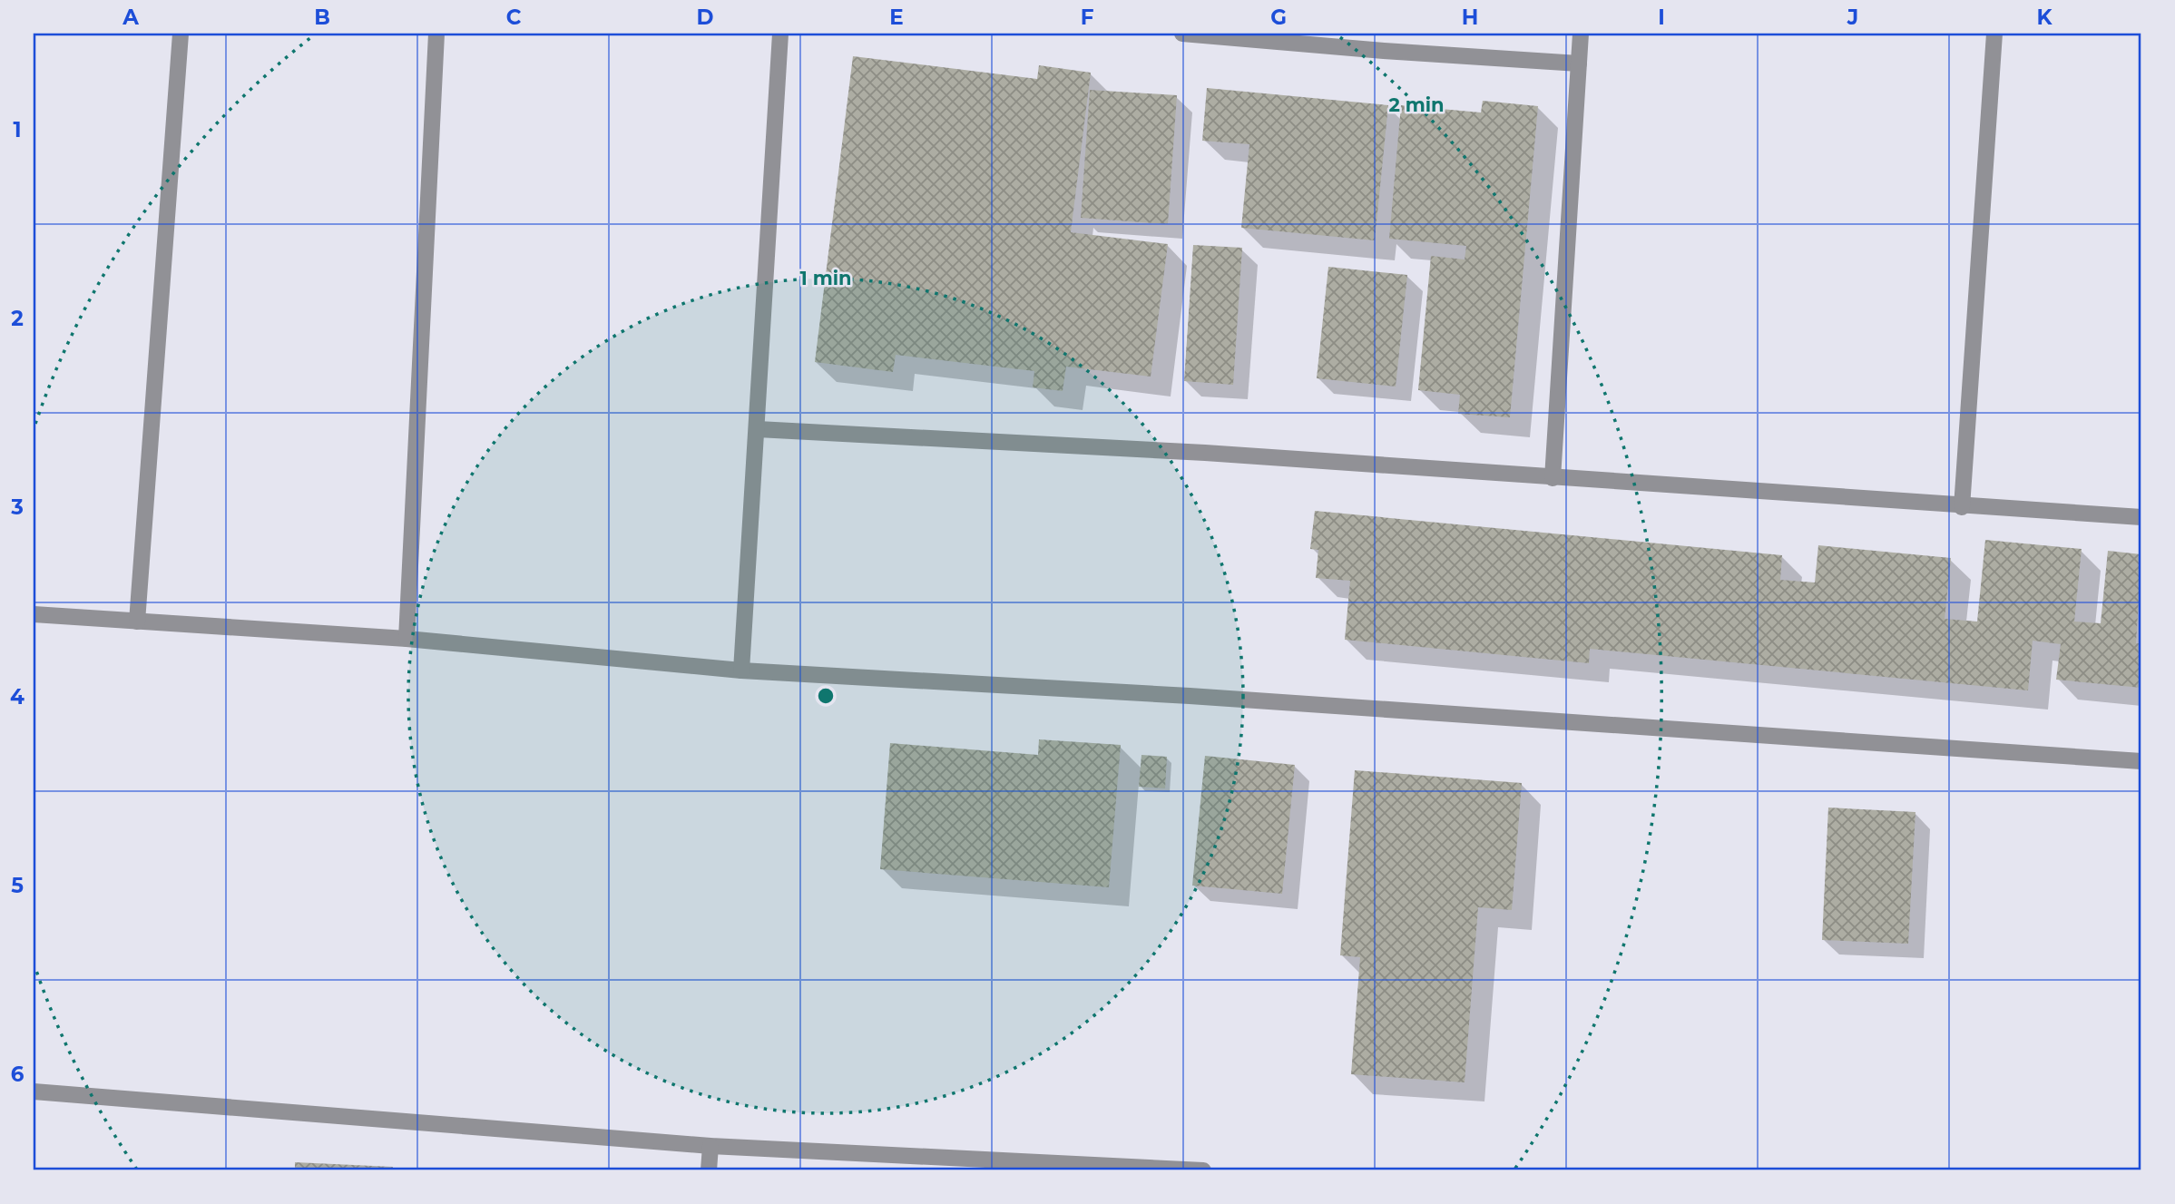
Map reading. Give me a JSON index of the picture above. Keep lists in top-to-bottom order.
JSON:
{
  "grid": {
    "columns": [
      "A",
      "B",
      "C",
      "D",
      "E",
      "F",
      "G",
      "H",
      "I",
      "J",
      "K"
    ],
    "rows": [
      "1",
      "2",
      "3",
      "4",
      "5",
      "6"
    ]
  },
  "rings": ["2 min", "1 min"]
}
